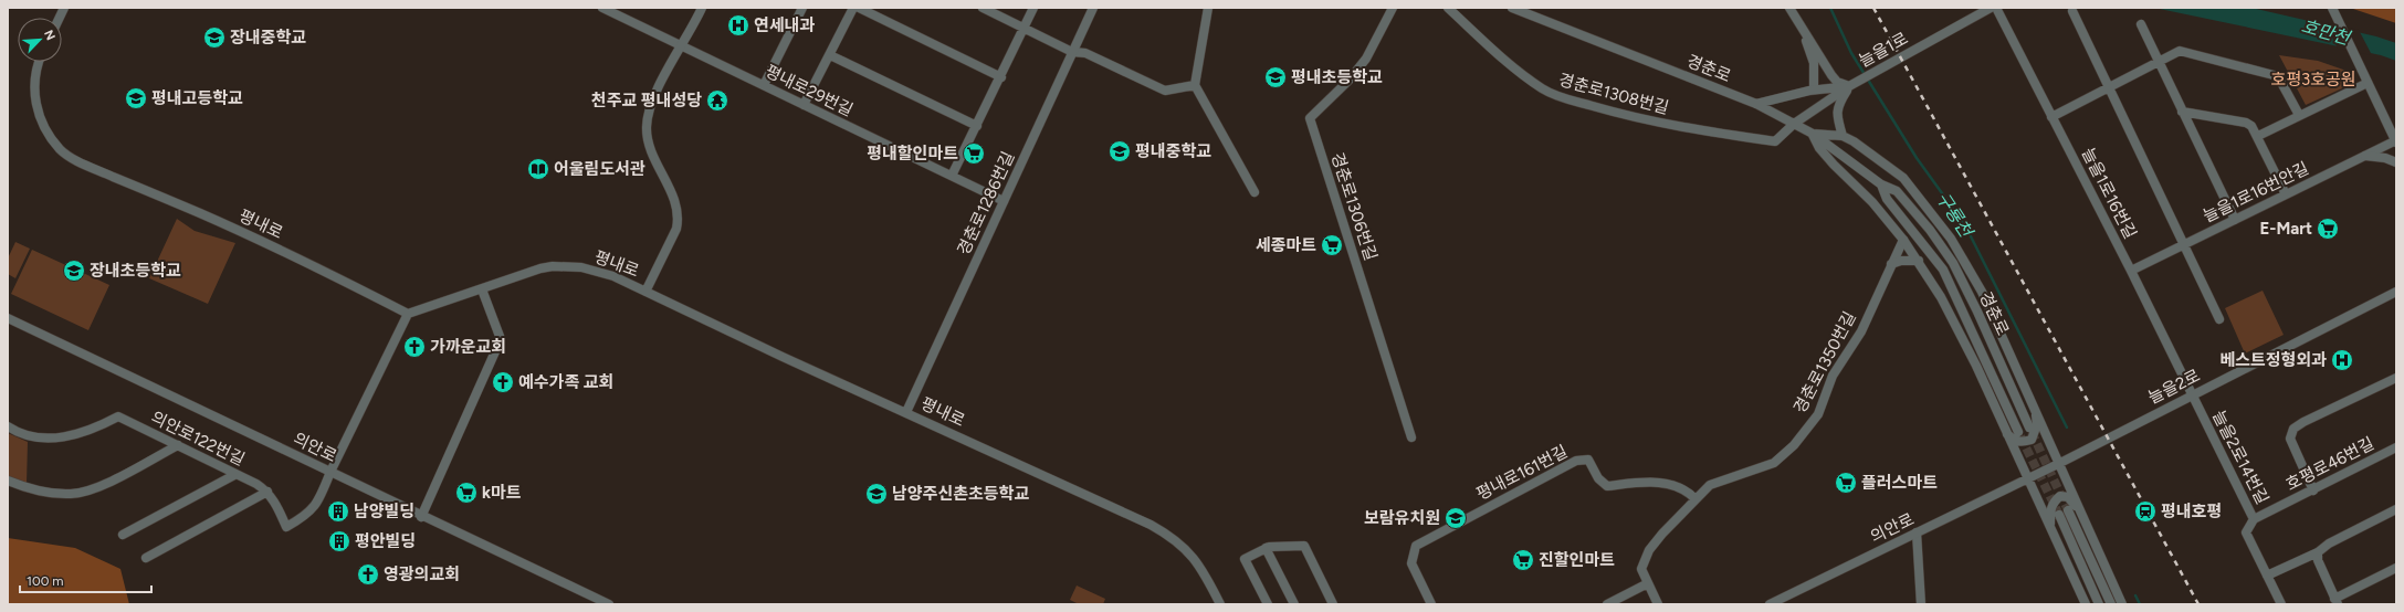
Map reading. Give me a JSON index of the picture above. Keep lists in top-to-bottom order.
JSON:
{
  "streets": {
    "street": [
      "늘을1로",
      "경춘로",
      "평내로29번길",
      "경춘로1308번길",
      "늘을1로16번안길",
      "늘을1로16번길",
      "경춘로1286번길",
      "경춘로1306번길",
      "평내로",
      "경춘로1350번길",
      "늘을2로",
      "의안로122번길",
      "의안로",
      "늘을2로14번길",
      "호평로46번길",
      "평내로161번길"
    ]
  },
  "crossings": [
    ["늘을1로", "경춘로"],
    ["늘을1로", "경춘로1308번길"],
    ["경춘로", "경춘로1308번길"],
    ["평내로29번길", "경춘로1286번길"],
    ["늘을1로16번안길", "늘을1로16번길"],
    ["늘을1로16번길", "늘을2로"],
    ["늘을1로16번길", "늘을2로14번길"],
    ["경춘로1286번길", "평내로"],
    ["경춘로1350번길", "평내로161번길"],
    ["늘을2로", "의안로"],
    ["늘을2로", "늘을2로14번길"],
    ["늘을2로14번길", "호평로46번길"]
  ],
  "water": ["호만천", "구룡천"],
  "parks": ["호평3호공원"],
  "places": {
    "hospital": ["연세내과", "베스트정형외과"],
    "school or university": [
      "장내중학교",
      "평내초등학교",
      "평내고등학교",
      "평내중학교",
      "장내초등학교",
      "남양주신촌초등학교",
      "보람유치원"
    ],
    "temple": ["천주교 평내성당"],
    "supermarket": [
      "평내할인마트",
      "E-Mart",
      "세종마트",
      "플러스마트",
      "k마트",
      "진할인마트"
    ],
    "library": ["어울림도서관"],
    "church": ["가까운교회", "예수가족 교회", "영광의교회"],
    "building": ["남양빌딩", "평안빌딩"],
    "station": ["평내호평"]
  },
  "scale_bar": "100 m",
  "north": "top right"
}
